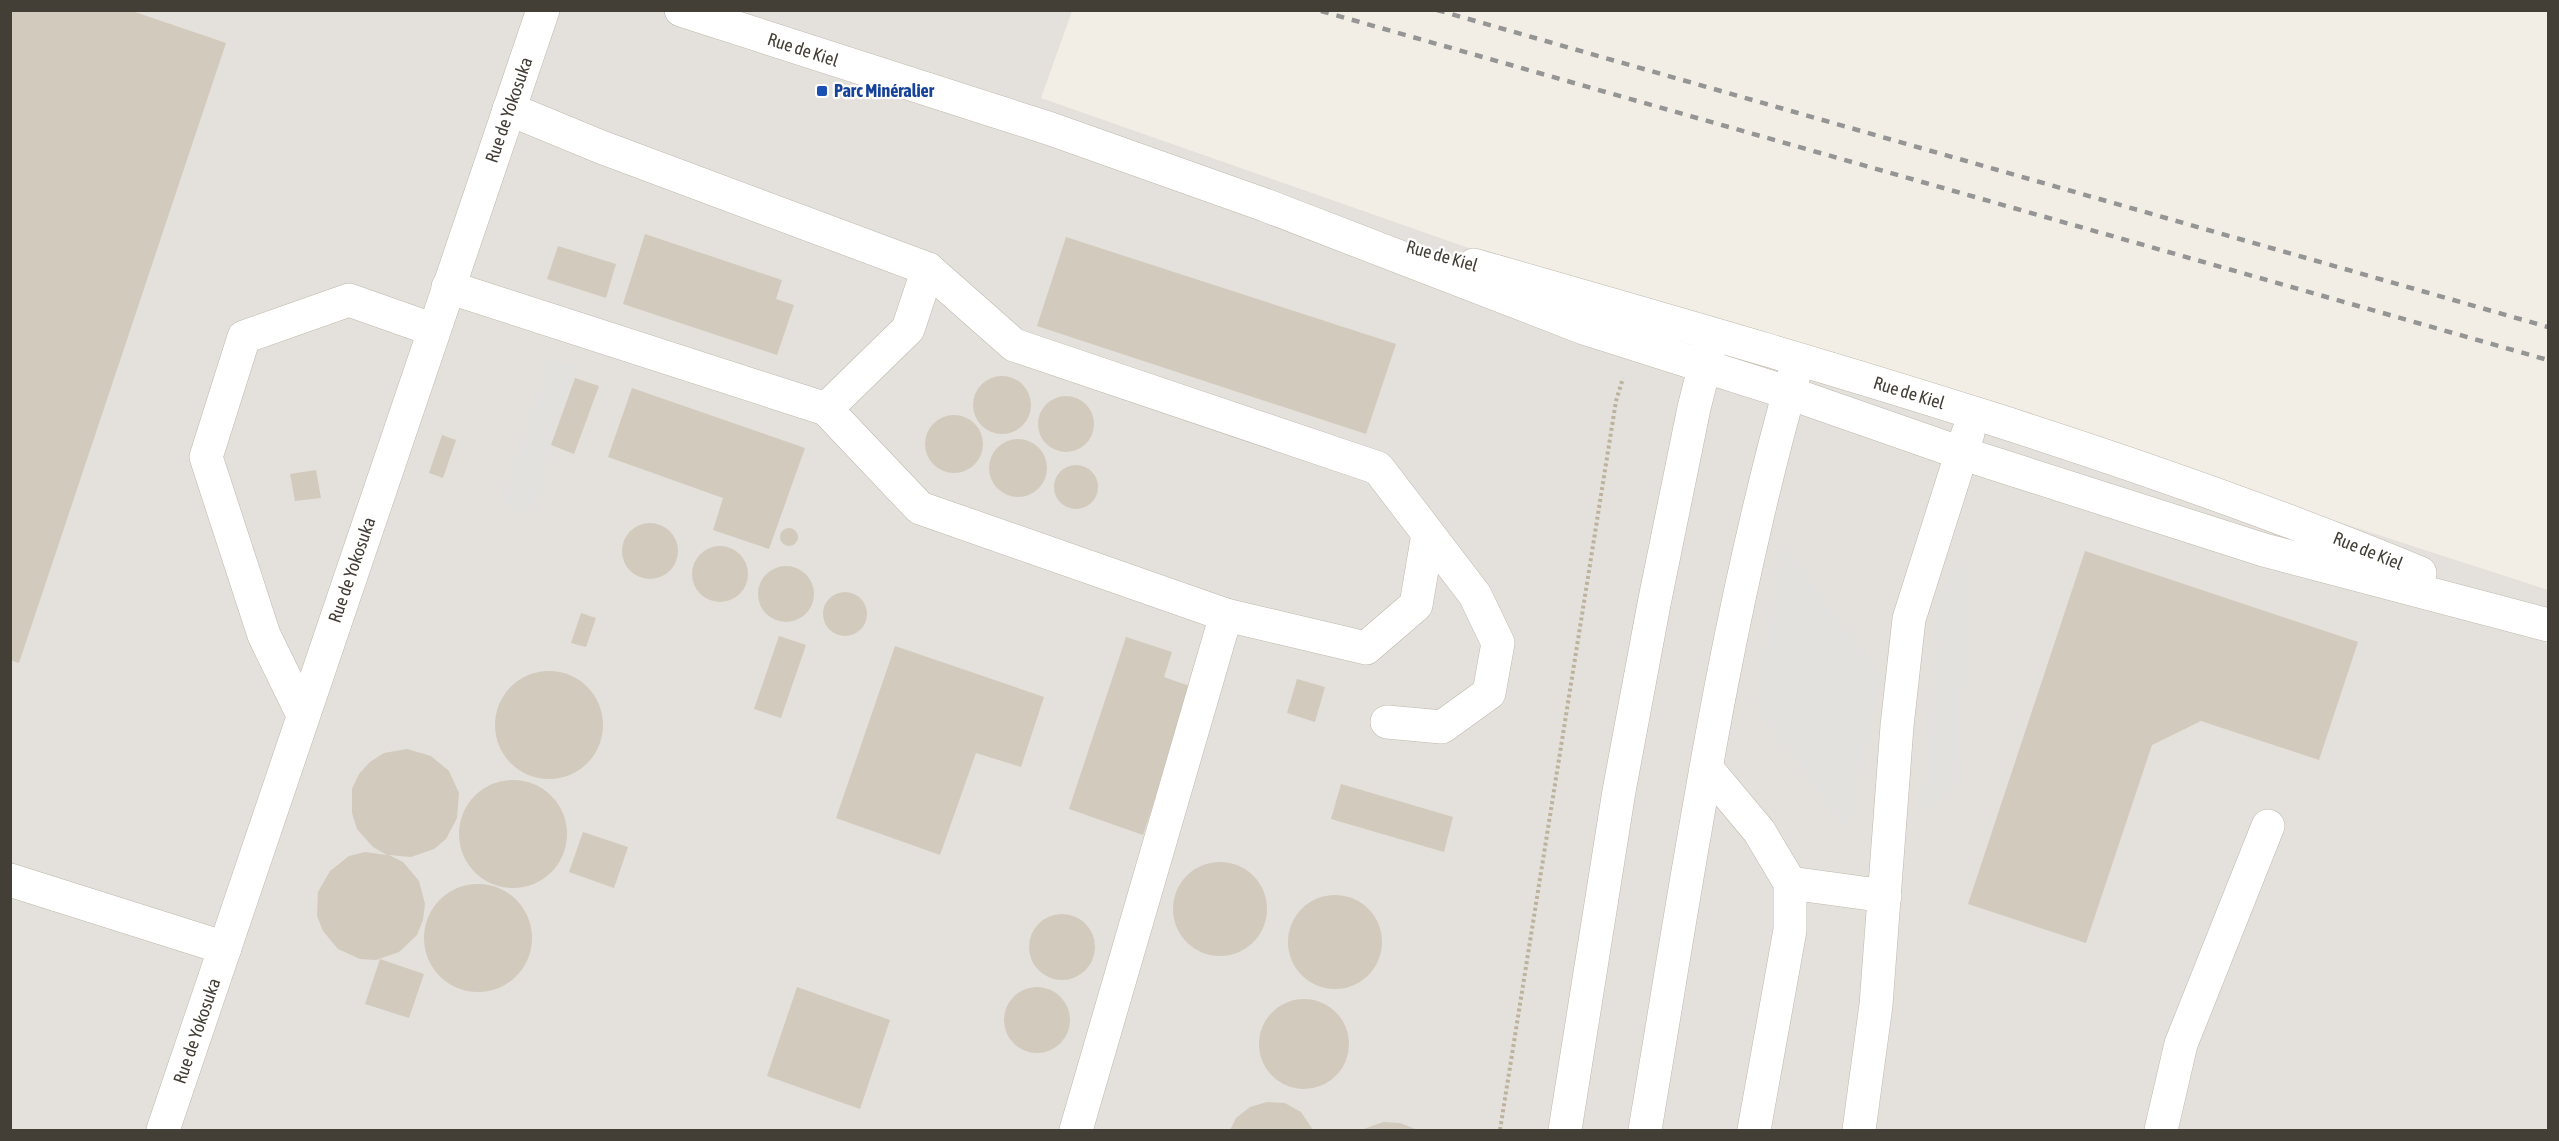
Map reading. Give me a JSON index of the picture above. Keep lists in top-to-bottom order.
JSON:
{
  "streets": {
    "street": ["Rue de Kiel", "Rue de Yokosuka"]
  },
  "places": {
    "transit": ["Parc Minéralier"]
  }
}
